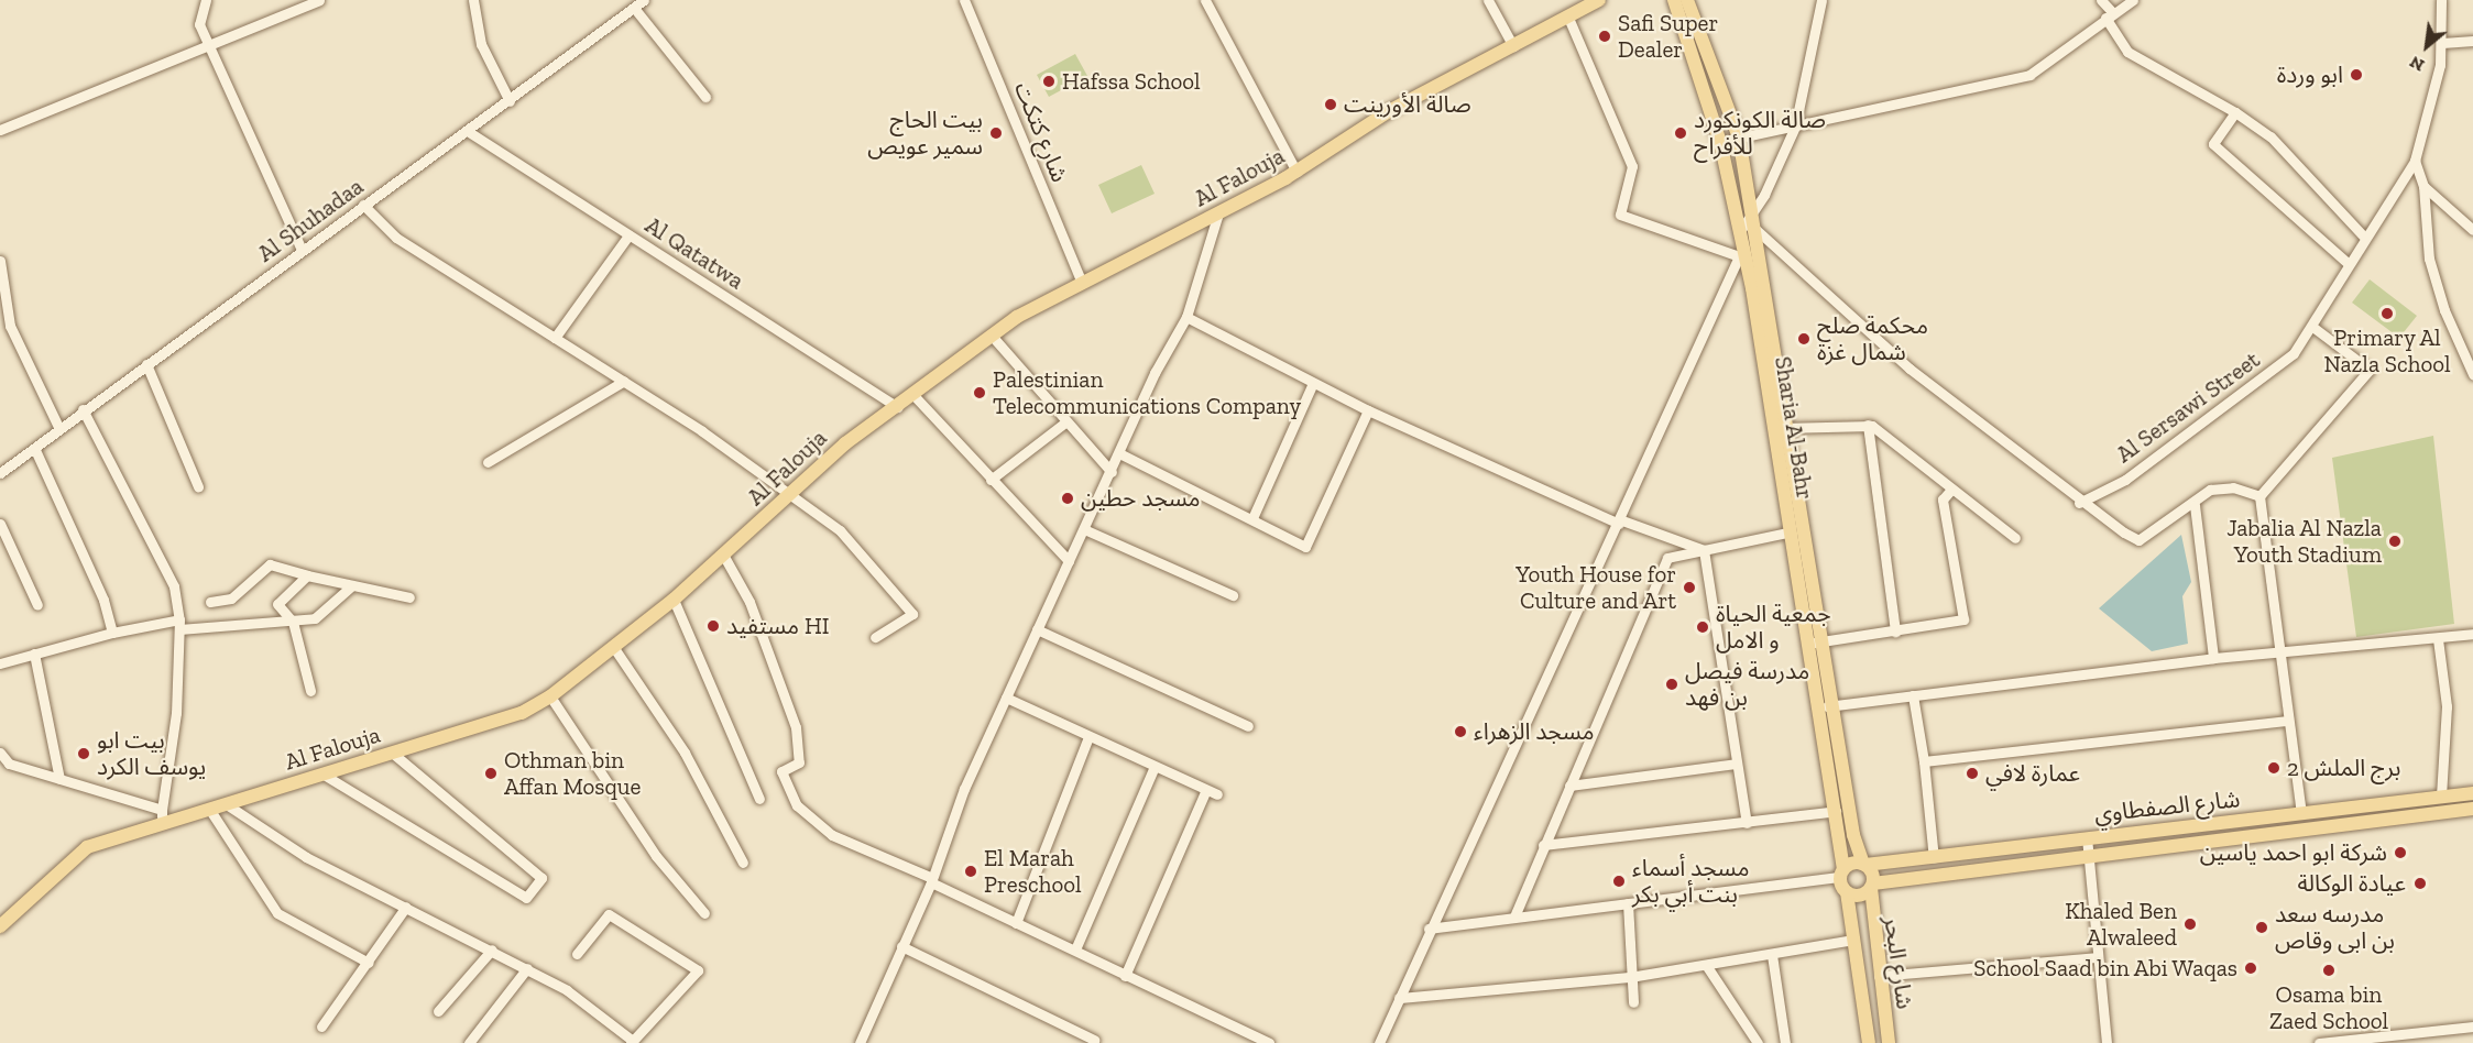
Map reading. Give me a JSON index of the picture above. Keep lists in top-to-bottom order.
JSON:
{
  "streets": {
    "main road": [
      "Al Falouja",
      "Sharia Al-Bahr",
      "شارع الصفطاوي",
      "شارع البحر"
    ],
    "street": [
      "شارع كتكت",
      "Al Shuhadaa",
      "Al Qatatwa",
      "Al Sersawi Street"
    ]
  },
  "crossings": [
    ["شارع كتكت", "Al Falouja"],
    ["Al Falouja", "Al Qatatwa"],
    ["Al Shuhadaa", "Al Qatatwa"],
    ["Sharia Al-Bahr", "شارع الصفطاوي"],
    ["Sharia Al-Bahr", "شارع البحر"],
    ["شارع الصفطاوي", "شارع البحر"]
  ],
  "places": [
    "Safi Super Dealer",
    "ابو وردة",
    "Hafssa School",
    "صالة الأورينت",
    "بيت الحاج سمير عويص",
    "صالة الكونكورد للأفراح",
    "Primary Al Nazla School",
    "محكمة صلح شمال غزة",
    "Palestinian Telecommunications Company",
    "مسجد حطين",
    "Jabalia Al Nazla Youth Stadium",
    "Youth House for Culture and Art",
    "مستفيد HI",
    "جمعية الحياة و الامل",
    "مدرسة فيصل بن فهد",
    "مسجد الزهراء",
    "بيت ابو يوسف الكرد",
    "برج الملش 2",
    "Othman bin Affan Mosque",
    "عمارة لافي",
    "شركة ابو احمد ياسين",
    "El Marah Preschool",
    "مسجد أسماء بنت أبي بكر",
    "عيادة الوكالة",
    "Khaled Ben Alwaleed",
    "مدرسه سعد بن ابى وقاص",
    "School Saad bin Abi Waqas",
    "Osama bin Zaed School"
  ],
  "north": "bottom left"
}
